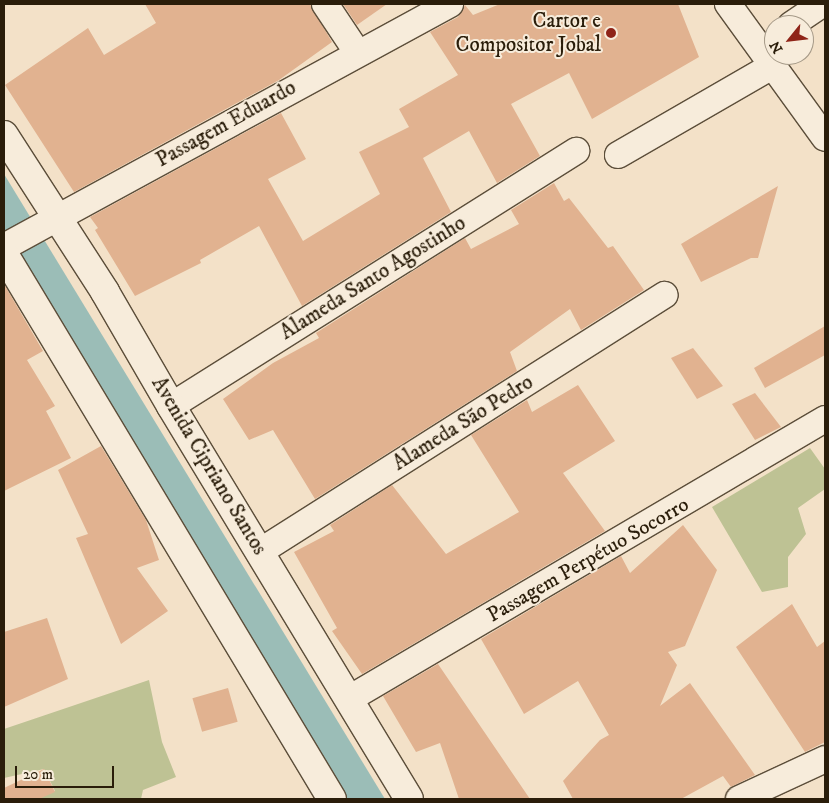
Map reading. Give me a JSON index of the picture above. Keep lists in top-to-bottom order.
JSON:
{
  "streets": {
    "street": [
      "Passagem Eduardo",
      "Alameda Santo Agostinho",
      "Alameda São Pedro",
      "Avenida Cipriano Santos",
      "Passagem Perpétuo Socorro"
    ]
  },
  "crossings": [
    ["Passagem Eduardo", "Avenida Cipriano Santos"],
    ["Alameda Santo Agostinho", "Avenida Cipriano Santos"],
    ["Alameda São Pedro", "Avenida Cipriano Santos"],
    ["Avenida Cipriano Santos", "Passagem Perpétuo Socorro"]
  ],
  "places": ["Cartor e Compositor Jobal"],
  "scale_bar": "20 m",
  "north": "bottom left"
}
